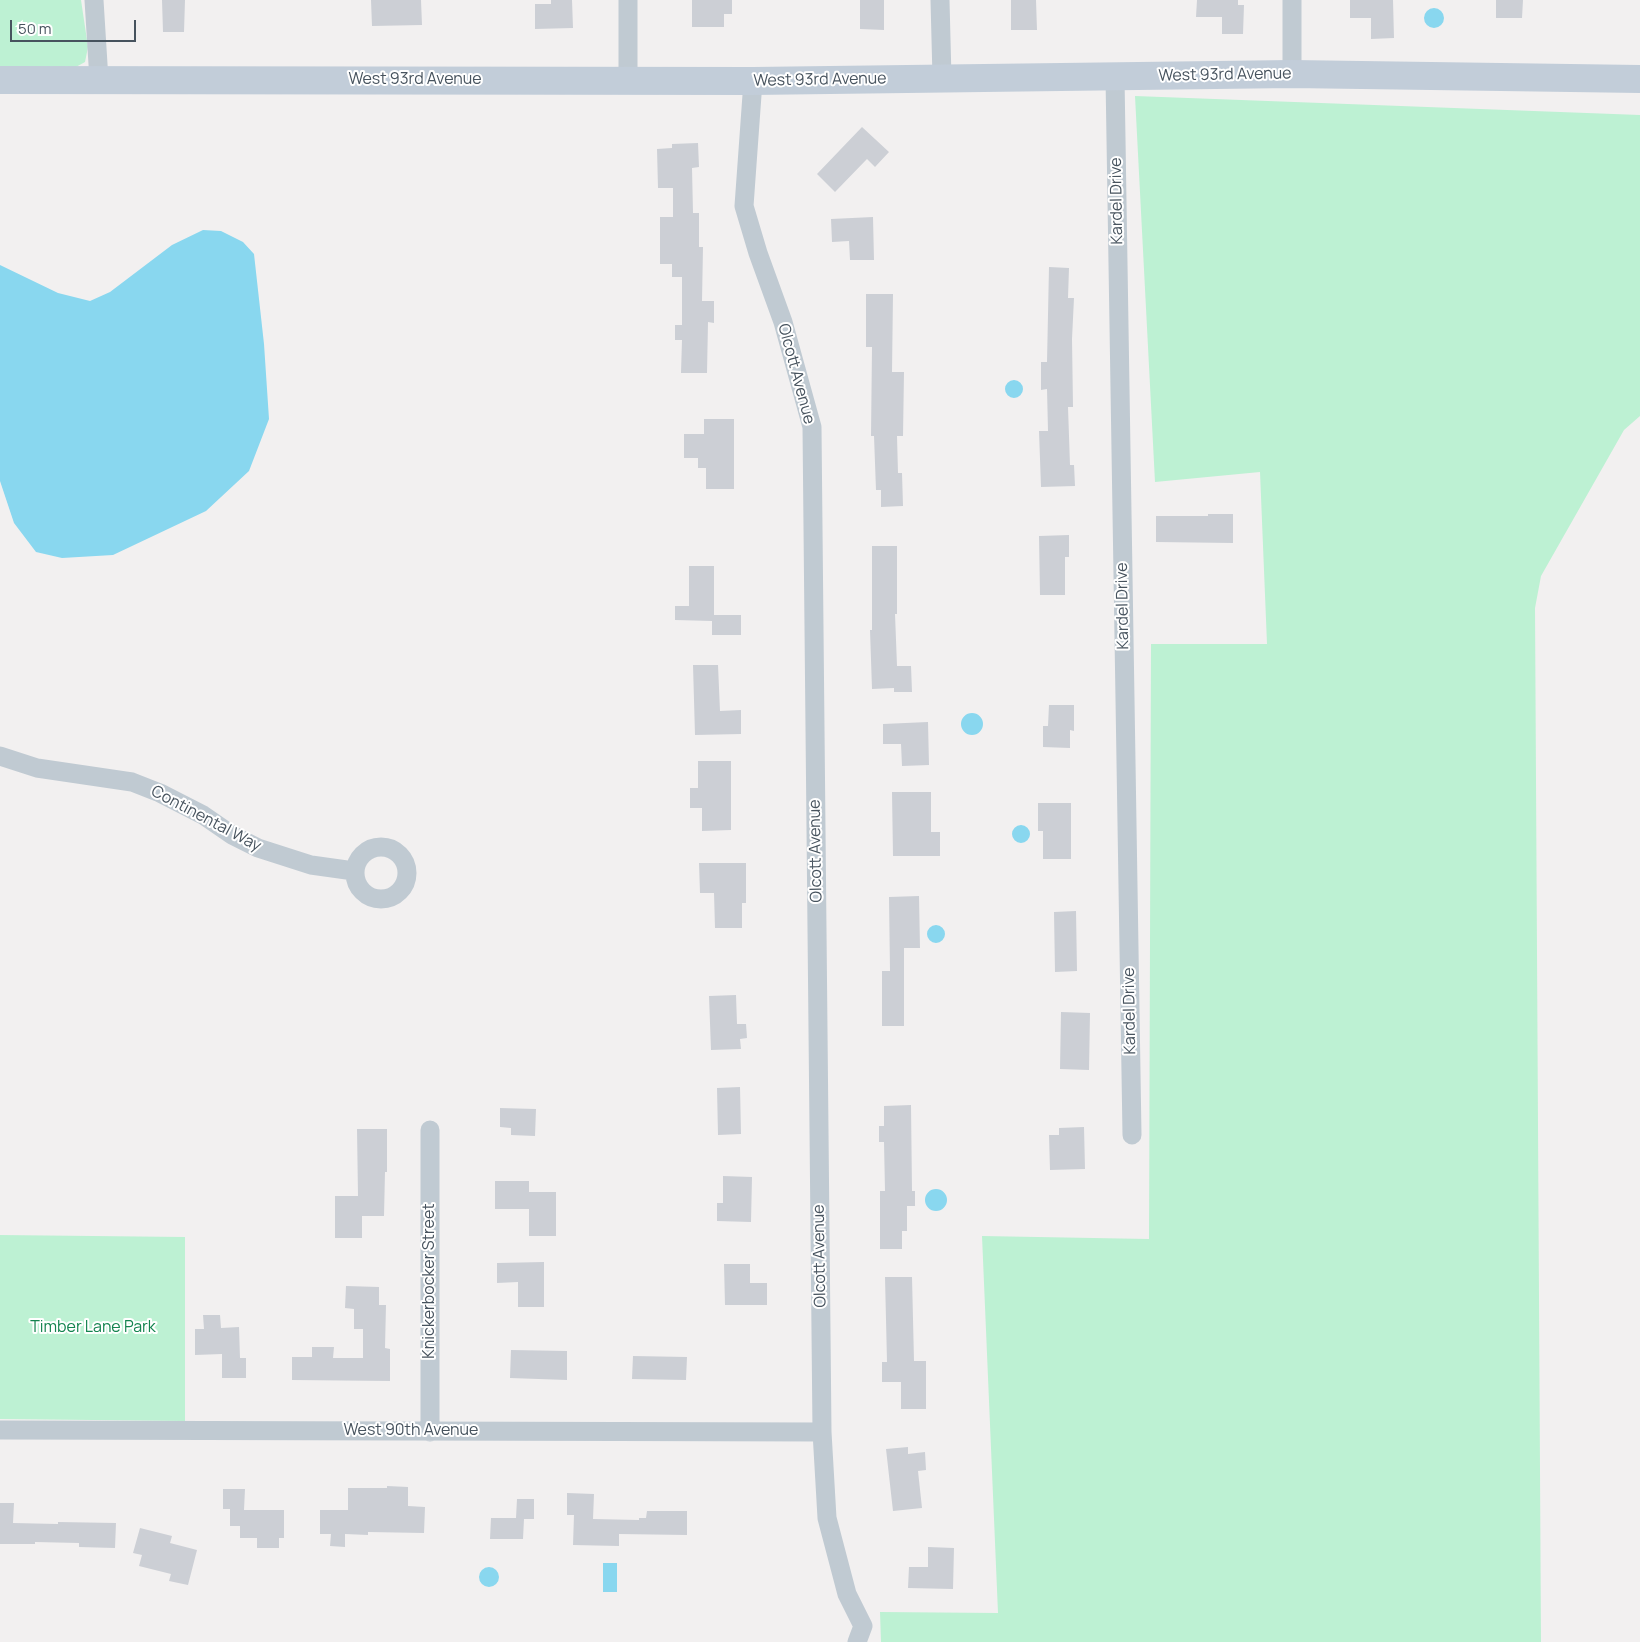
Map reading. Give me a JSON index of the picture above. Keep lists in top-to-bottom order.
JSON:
{
  "streets": {
    "street": [
      "West 93rd Avenue",
      "Kardel Drive",
      "Olcott Avenue",
      "Continental Way",
      "Knickerbocker Street",
      "West 90th Avenue"
    ]
  },
  "crossings": [
    ["West 93rd Avenue", "Kardel Drive"],
    ["West 93rd Avenue", "Olcott Avenue"],
    ["Olcott Avenue", "West 90th Avenue"],
    ["Knickerbocker Street", "West 90th Avenue"]
  ],
  "parks": ["Timber Lane Park"],
  "scale_bar": "50 m"
}
